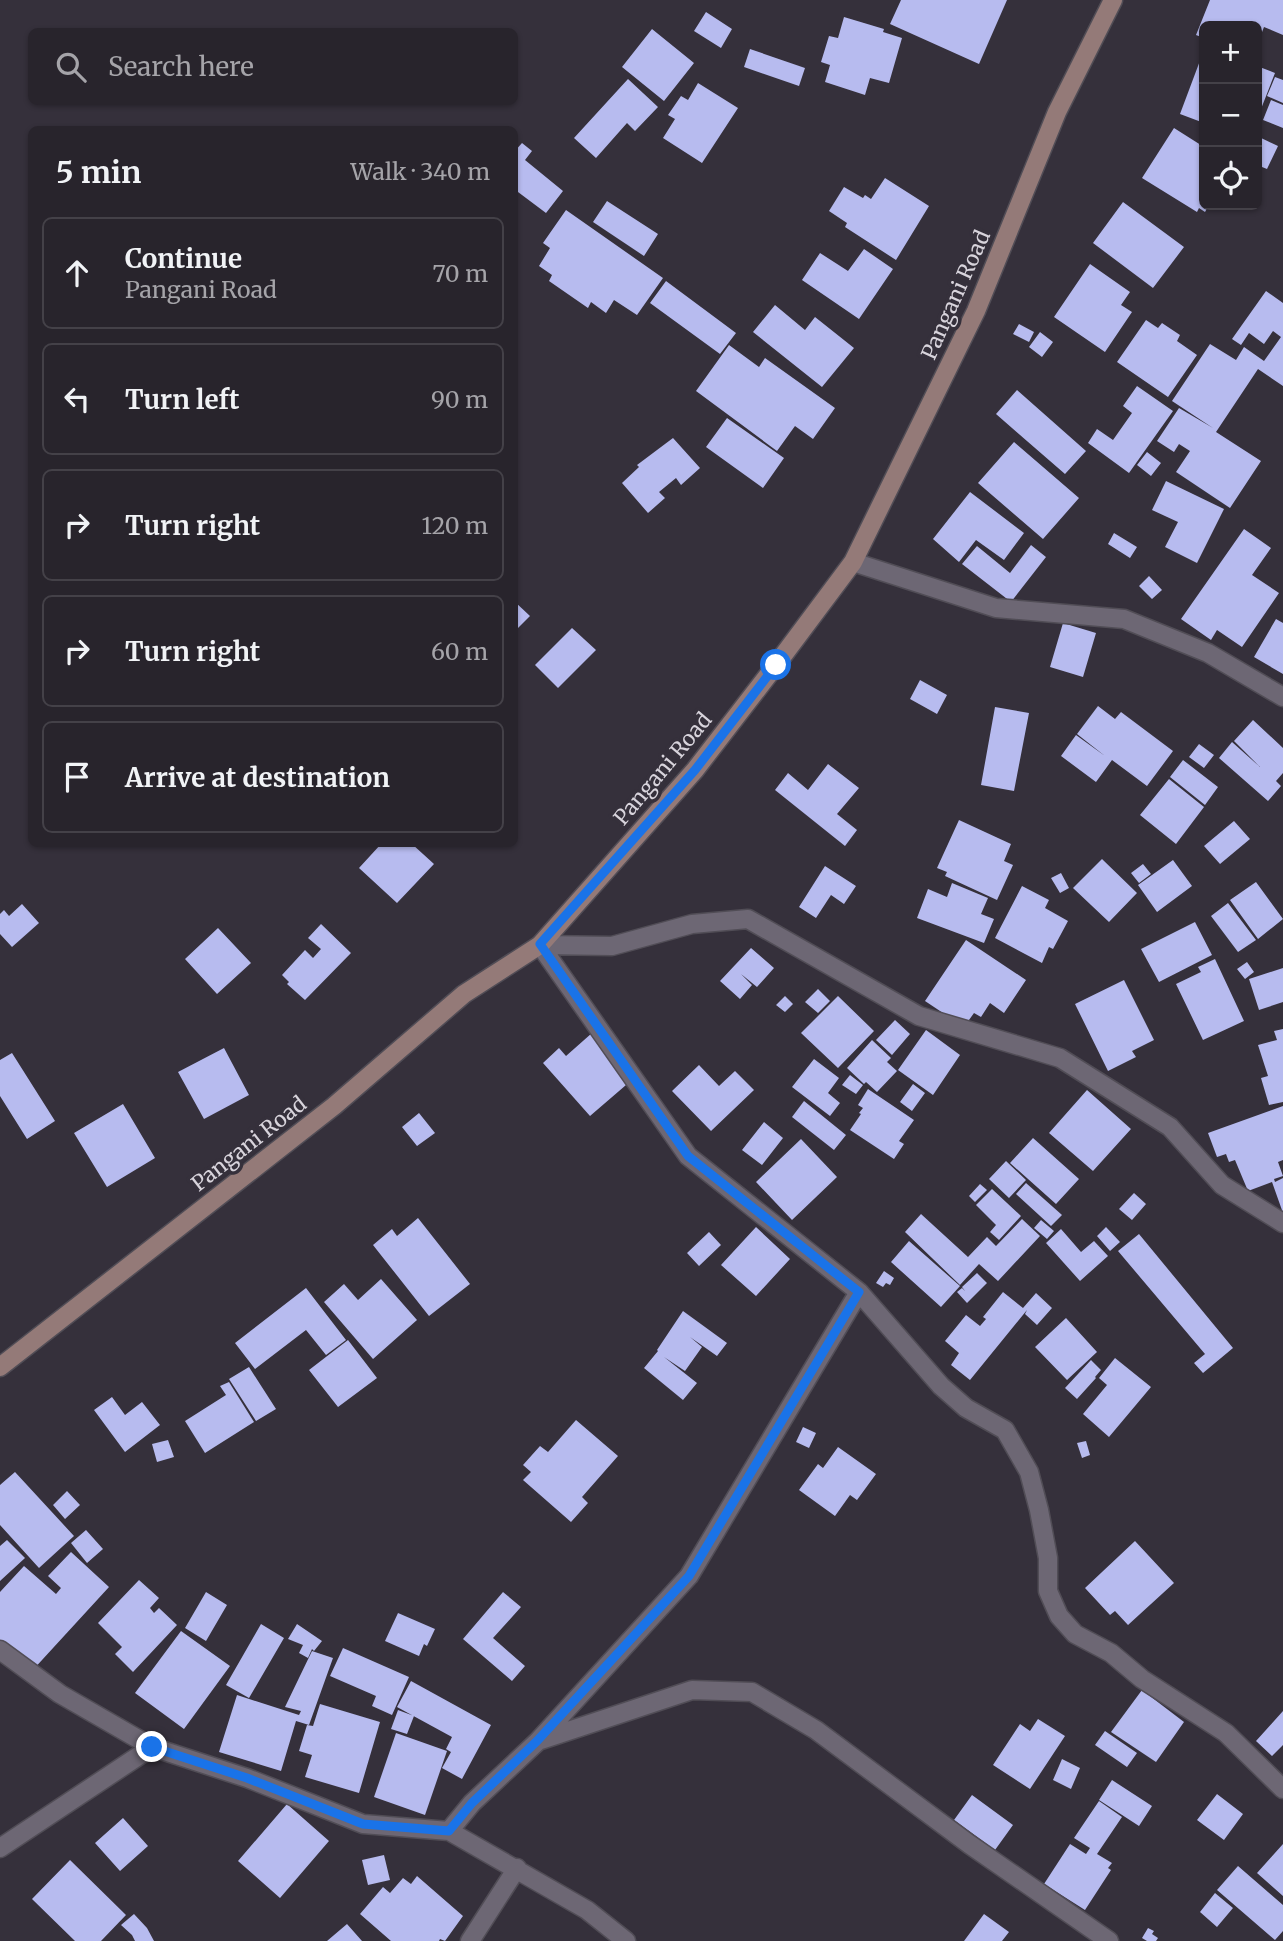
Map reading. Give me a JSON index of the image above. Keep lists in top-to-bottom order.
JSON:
{
  "streets": {
    "main road": ["Pangani Road"]
  },
  "page": {
    "map_buttons": ["+", "−"],
    "search": "Search here",
    "heading": ["5 min", "Walk · 340 m"],
    "list": [
      ["Continue", "Pangani Road", "70 m"],
      ["Turn left", "90 m"],
      ["Turn right", "120 m"],
      ["Turn right", "60 m"],
      "Arrive at destination"
    ]
  }
}
